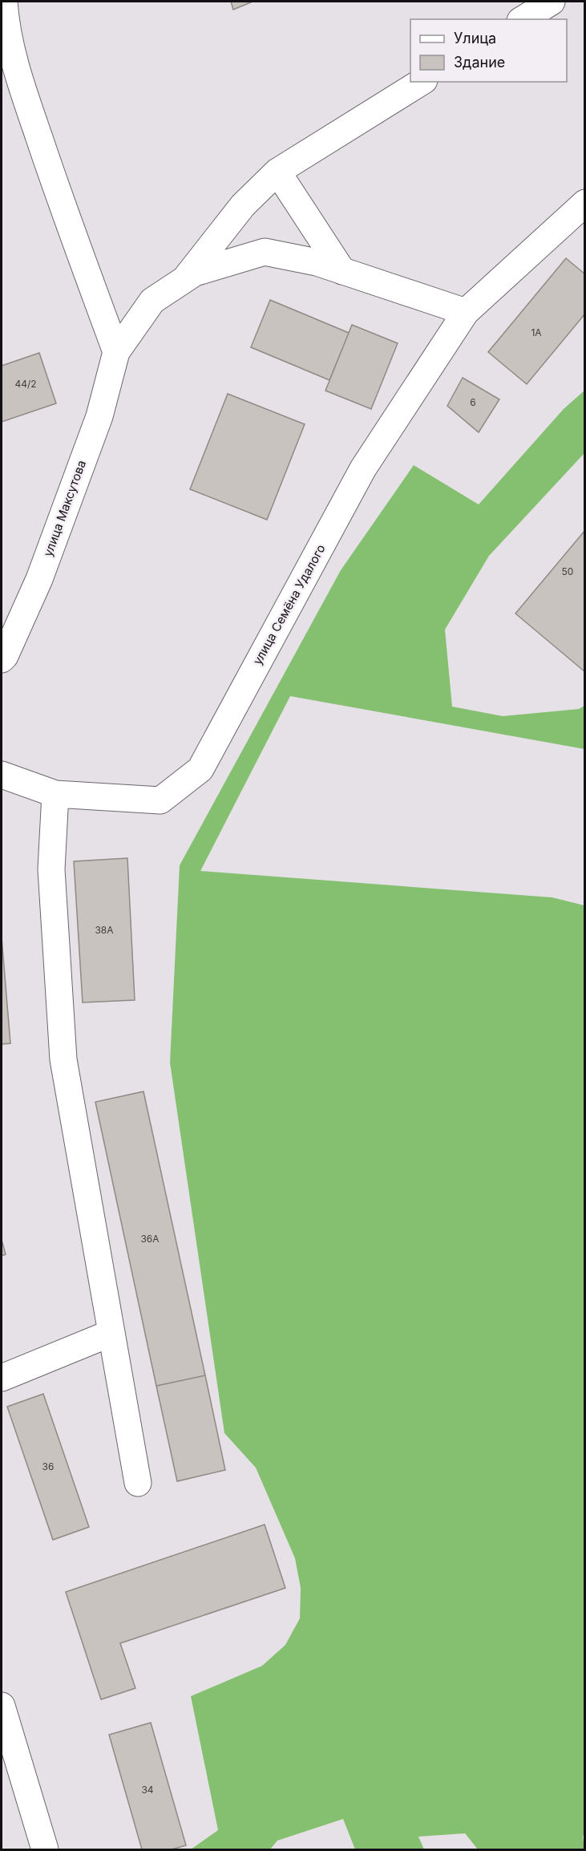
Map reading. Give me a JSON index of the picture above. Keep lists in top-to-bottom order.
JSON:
{
  "streets": {
    "street": ["улица Максутова", "улица Семёна Удалого"]
  },
  "house_numbers": [
    "1А",
    "44/2",
    "6",
    "50",
    "38А",
    "36А",
    "36",
    "34"
  ],
  "legend": ["Улица", "Здание"]
}
